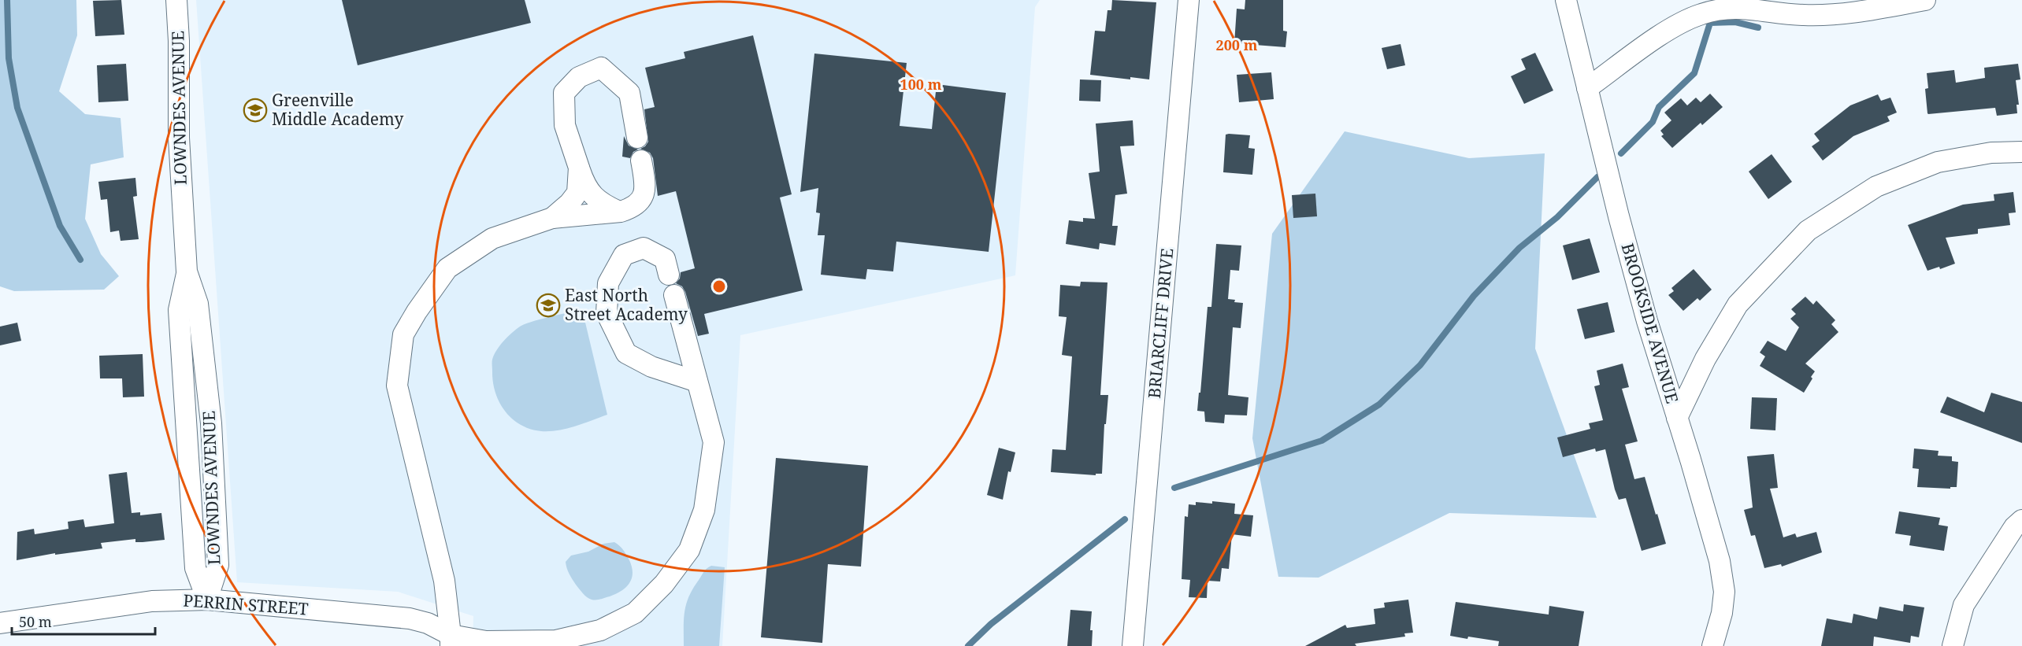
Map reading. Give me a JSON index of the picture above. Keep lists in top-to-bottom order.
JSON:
{
  "streets": {
    "street": [
      "LOWNDES AVENUE",
      "BRIARCLIFF DRIVE",
      "BROOKSIDE AVENUE",
      "PERRIN STREET"
    ]
  },
  "crossings": [
    ["LOWNDES AVENUE", "PERRIN STREET"]
  ],
  "places": {
    "school or university": ["Greenville Middle Academy", "East North Street Academy"]
  },
  "scale_bar": "50 m",
  "rings": ["200 m", "100 m"]
}
